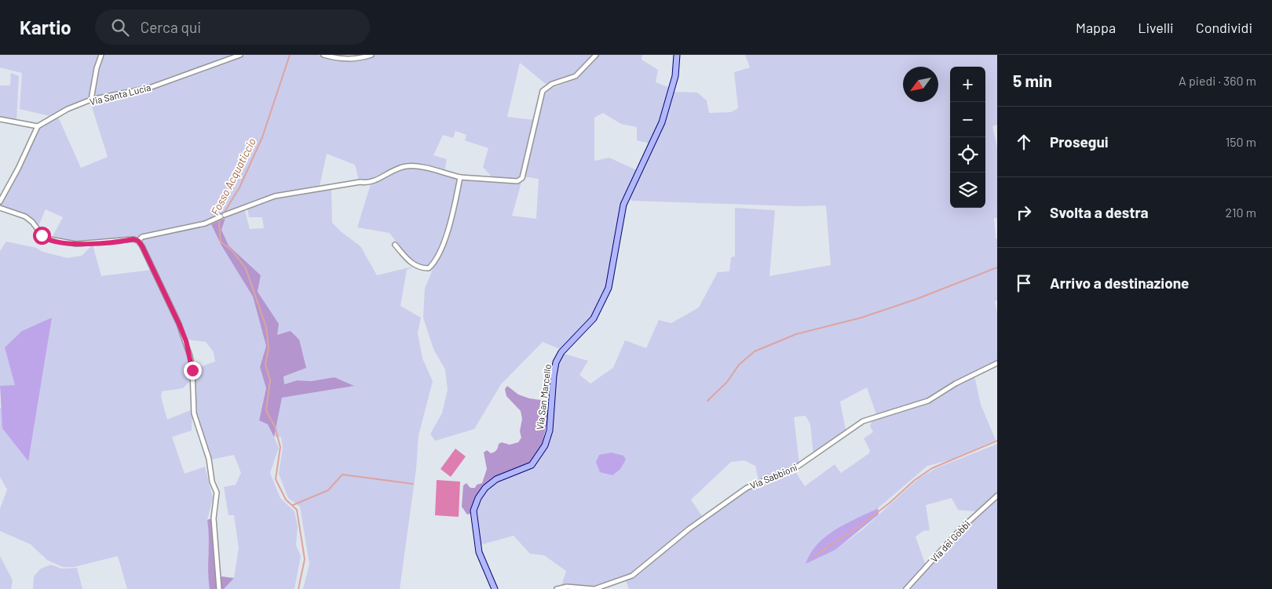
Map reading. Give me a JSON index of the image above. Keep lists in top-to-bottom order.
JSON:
{
  "streets": {
    "main road": ["Via San Marcello"],
    "street": ["Via Santa Lucia", "Via Sabbioni", "Via dei Gobbi"]
  },
  "water": ["Fosso Acquaticcio"],
  "north": "bottom left",
  "page": {
    "header": "Kartio",
    "search": "Cerca qui",
    "nav": ["Mappa", "Livelli", "Condividi"],
    "heading": ["5 min", "A piedi · 360 m"],
    "map_buttons": ["+", "−"],
    "list": [
      ["Prosegui", "150 m"],
      ["Svolta a destra", "210 m"],
      "Arrivo a destinazione"
    ]
  }
}
